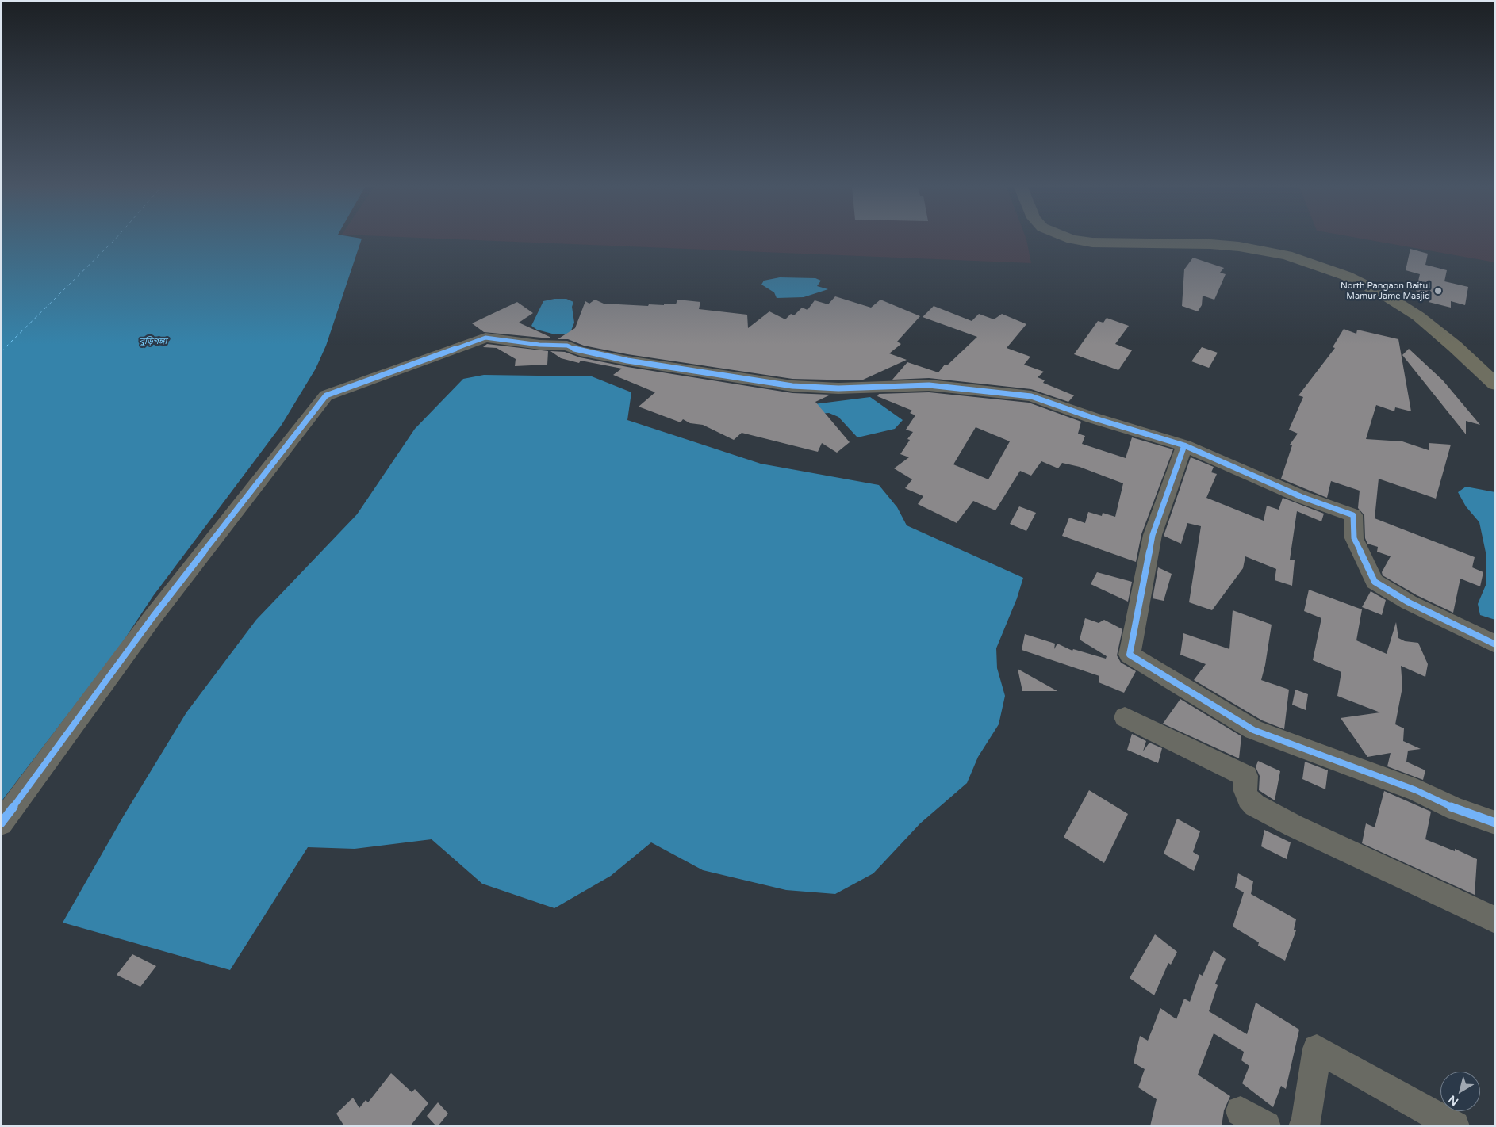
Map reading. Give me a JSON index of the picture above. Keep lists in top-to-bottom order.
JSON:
{
  "water": ["বুড়িগঙ্গা"],
  "places": ["North Pangaon Baitul Mamur Jame Masjid"],
  "north": "bottom left"
}
